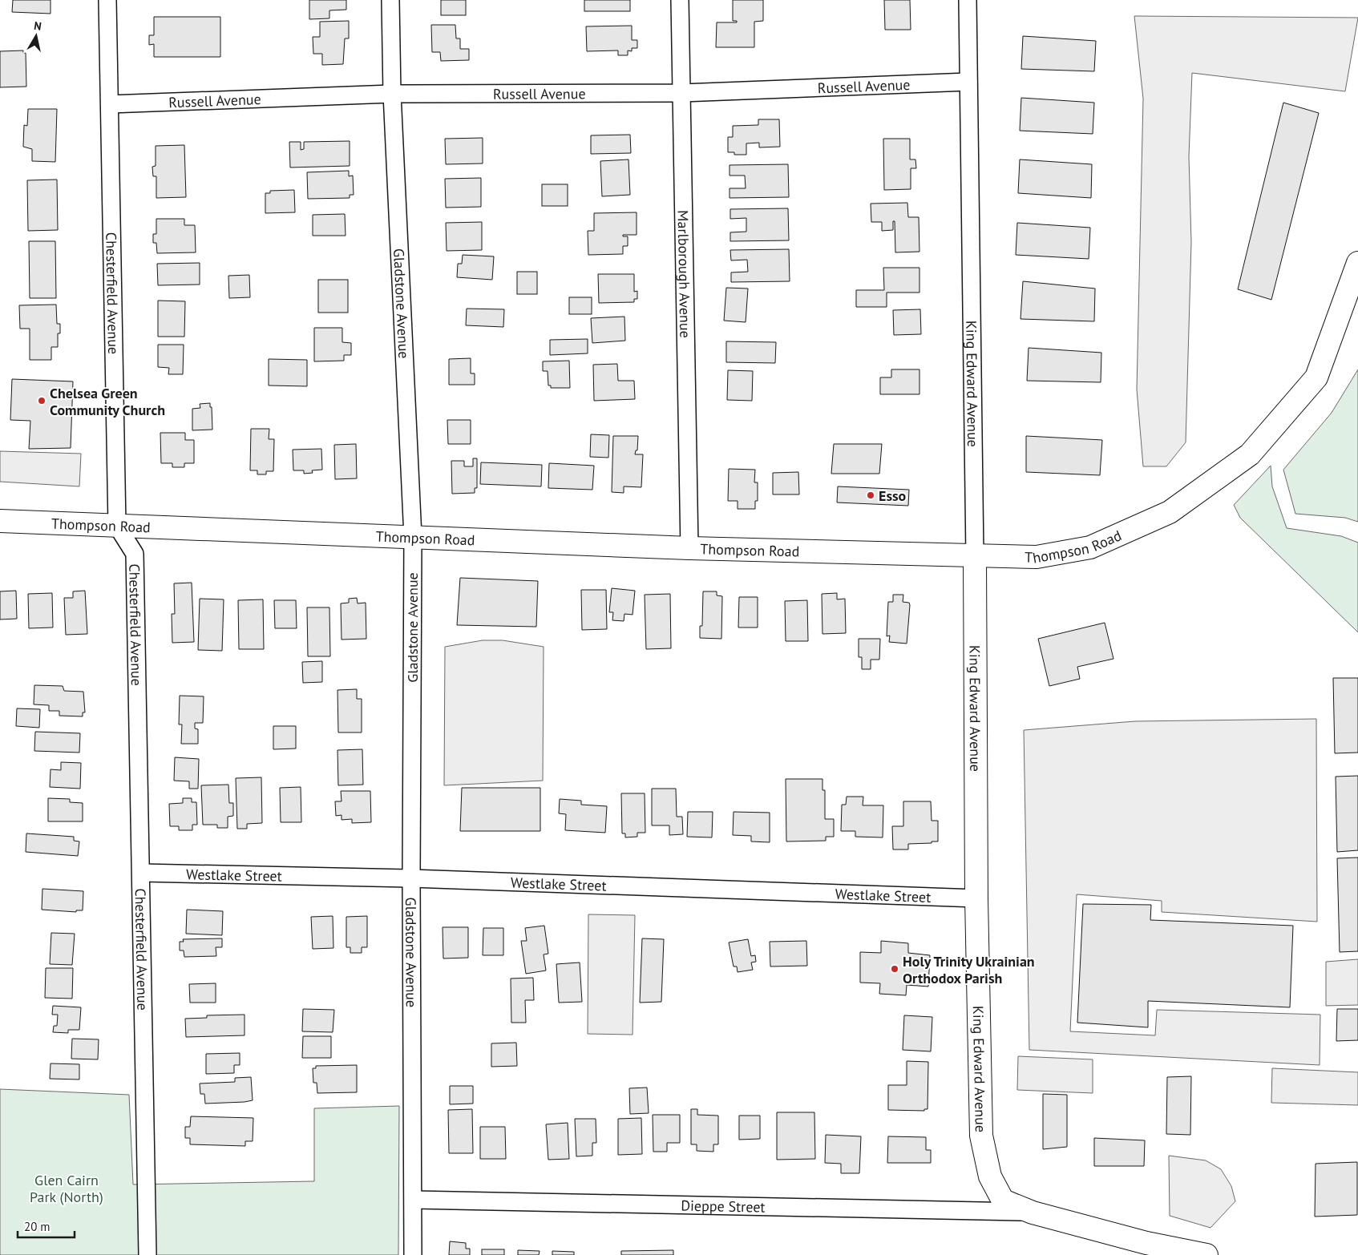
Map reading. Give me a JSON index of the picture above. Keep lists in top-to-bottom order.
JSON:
{
  "streets": {
    "street": [
      "Russell Avenue",
      "Marlborough Avenue",
      "Chesterfield Avenue",
      "Gladstone Avenue",
      "King Edward Avenue",
      "Thompson Road",
      "Westlake Street",
      "Dieppe Street"
    ]
  },
  "crossings": [
    ["Russell Avenue", "Marlborough Avenue"],
    ["Russell Avenue", "Chesterfield Avenue"],
    ["Russell Avenue", "Gladstone Avenue"],
    ["Russell Avenue", "King Edward Avenue"],
    ["Marlborough Avenue", "Thompson Road"],
    ["Chesterfield Avenue", "Thompson Road"],
    ["Chesterfield Avenue", "Westlake Street"],
    ["Gladstone Avenue", "Thompson Road"],
    ["Gladstone Avenue", "Westlake Street"],
    ["Gladstone Avenue", "Dieppe Street"],
    ["King Edward Avenue", "Thompson Road"],
    ["King Edward Avenue", "Westlake Street"],
    ["King Edward Avenue", "Dieppe Street"]
  ],
  "parks": ["Glen Cairn Park (North)"],
  "places": ["Chelsea Green Community Church", "Esso", "Holy Trinity Ukrainian Orthodox Parish"],
  "scale_bar": "20 m",
  "north": "top"
}
